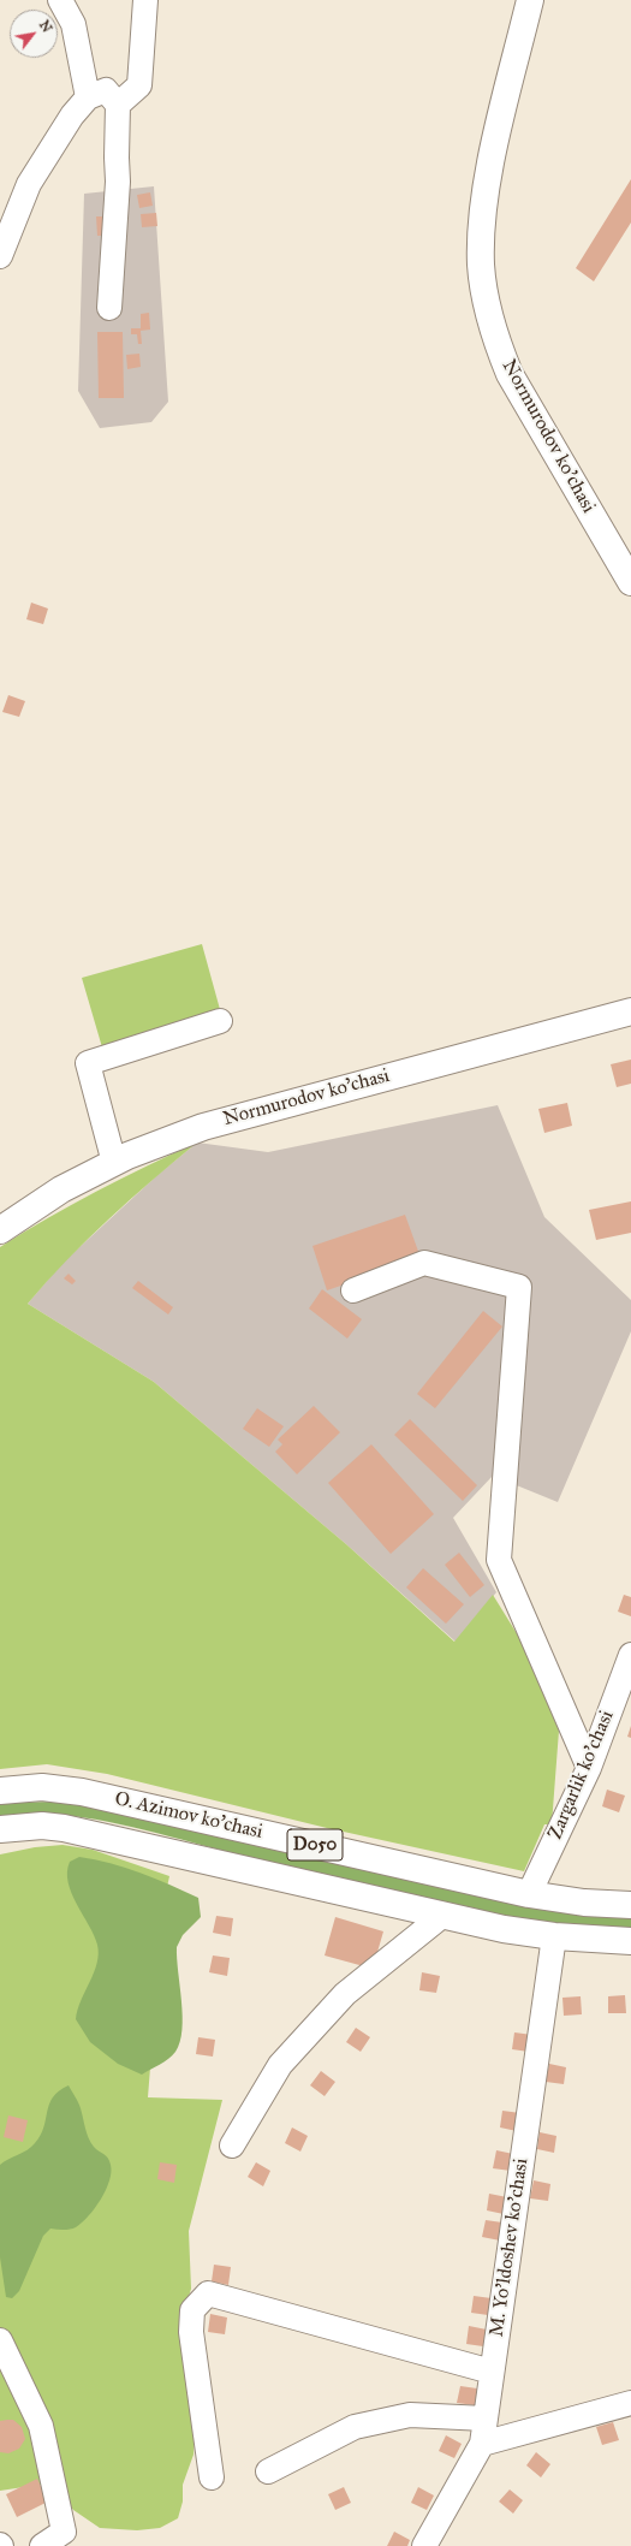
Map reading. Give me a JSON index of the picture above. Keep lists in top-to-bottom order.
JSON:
{
  "streets": {
    "main road": ["Normurodov ko'chasi", "O. Azimov ko'chasi", "D050"],
    "street": ["Zargarlik ko'chasi", "M. Yo'ldoshev ko'chasi"]
  },
  "crossings": [
    ["Zargarlik ko'chasi", "O. Azimov ko'chasi"],
    ["O. Azimov ko'chasi", "M. Yo'ldoshev ko'chasi"]
  ],
  "north": "top right"
}
